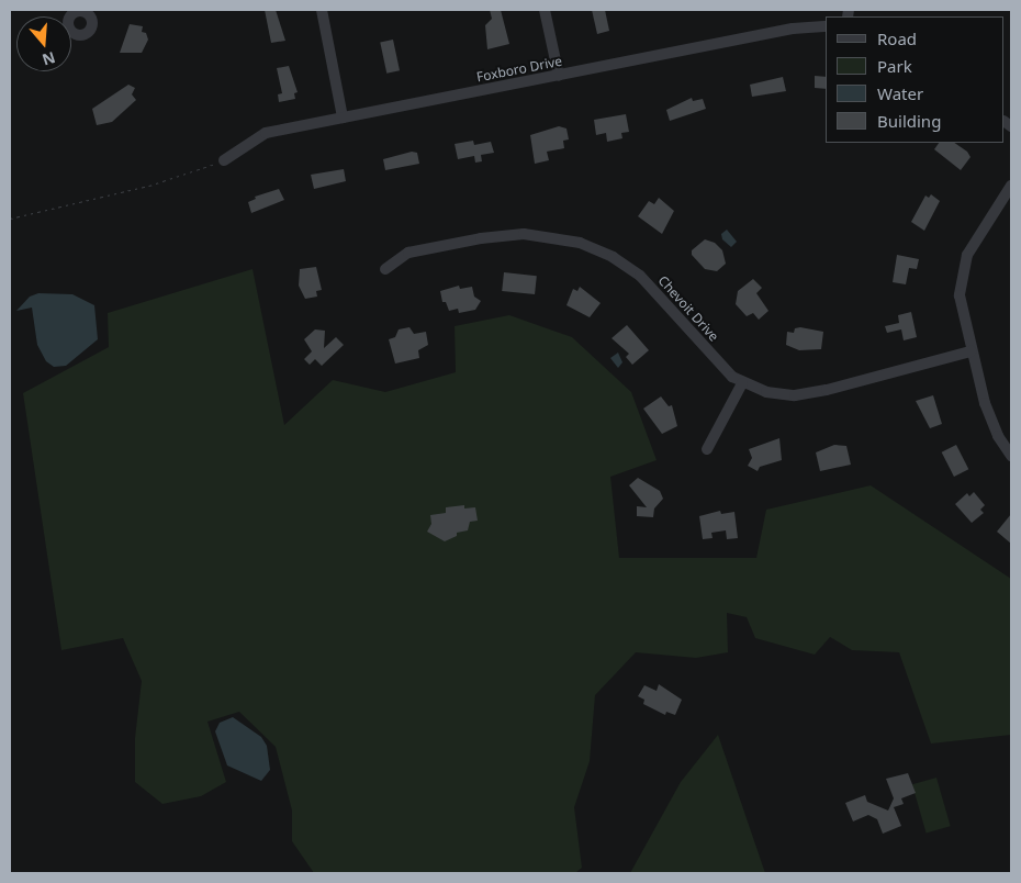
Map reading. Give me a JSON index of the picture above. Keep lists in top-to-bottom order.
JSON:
{
  "streets": {
    "street": ["Foxboro Drive", "Chevoit Drive"]
  },
  "legend": [
    "Road",
    "Park",
    "Water",
    "Building"
  ],
  "north": "bottom"
}
